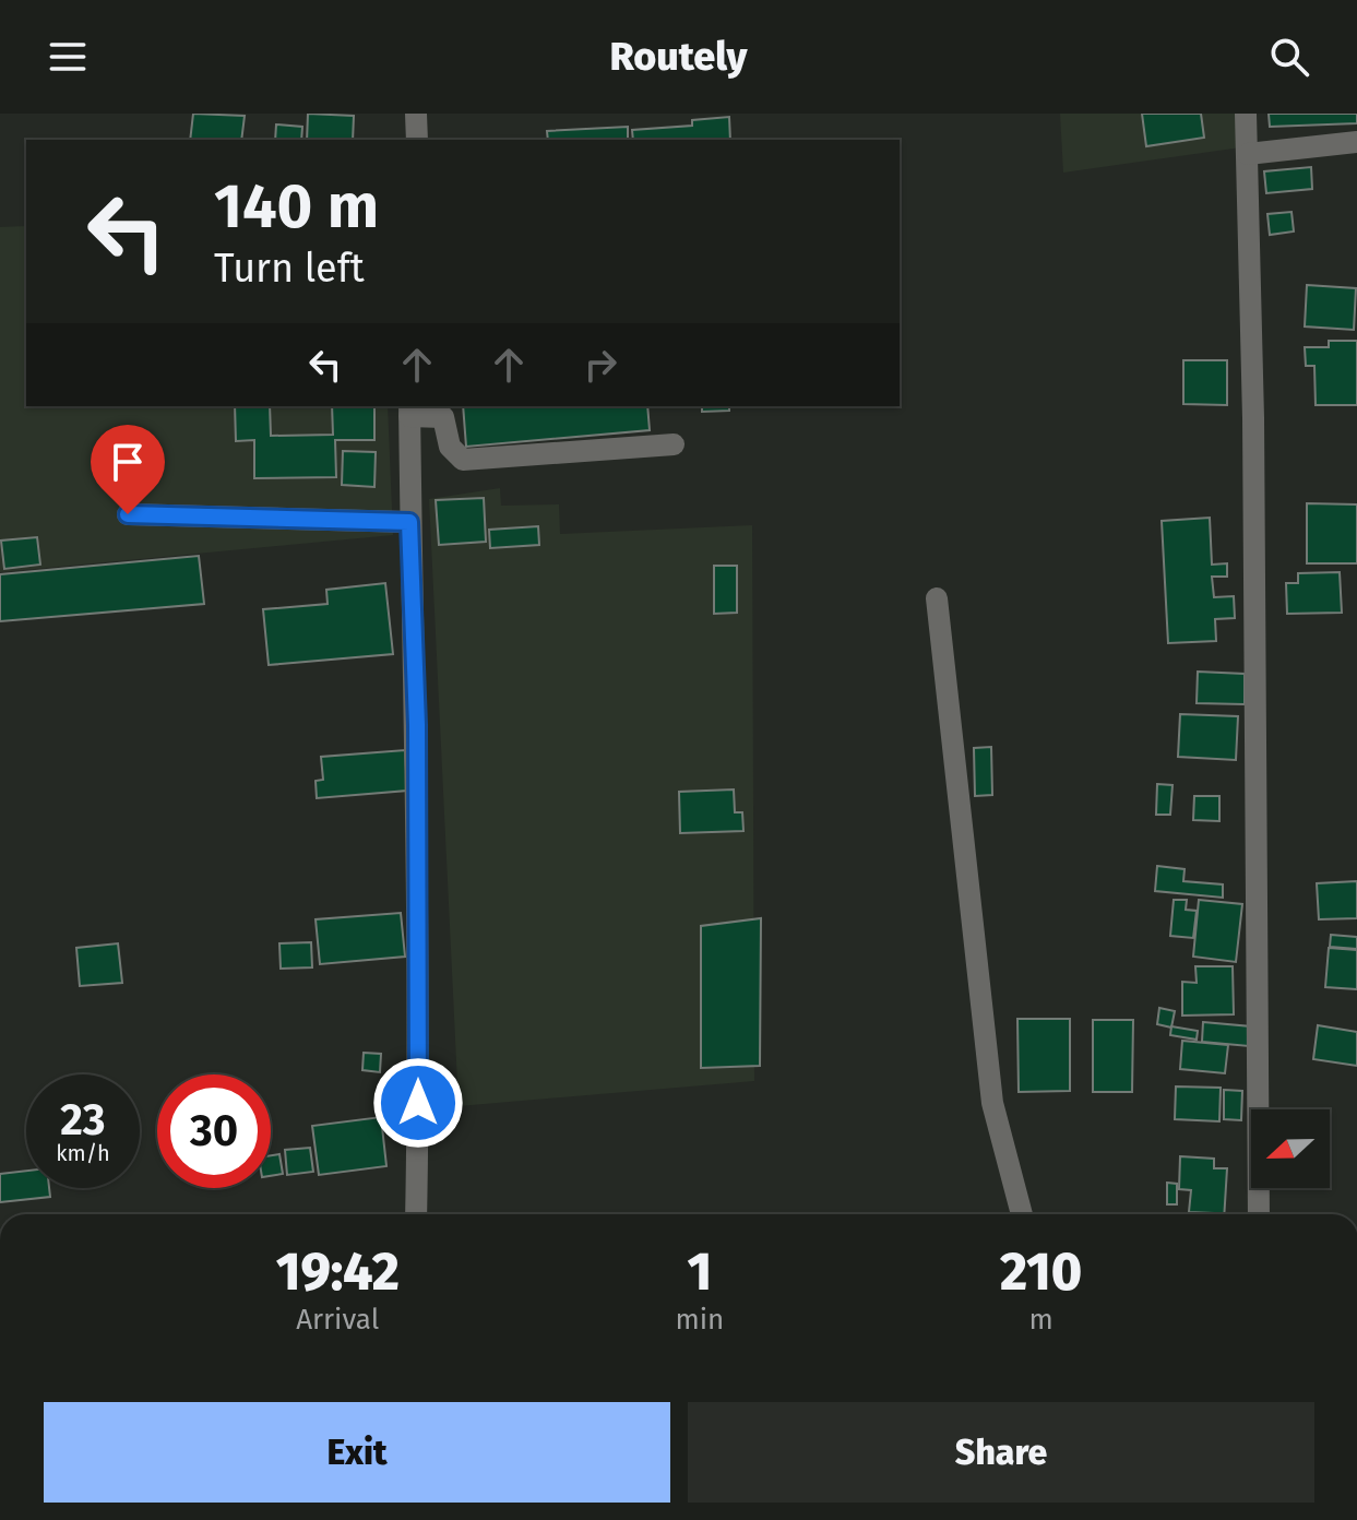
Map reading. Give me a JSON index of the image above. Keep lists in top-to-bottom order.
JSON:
{
  "north": "left",
  "page": {
    "header": "Routely",
    "turn": ["140 m", "Turn left"],
    "speed": "23 km/h",
    "limit": "30",
    "eta": [
      "19:42",
      "Arrival",
      "1",
      "min",
      "210",
      "m"
    ],
    "buttons": ["Exit", "Share"]
  }
}
